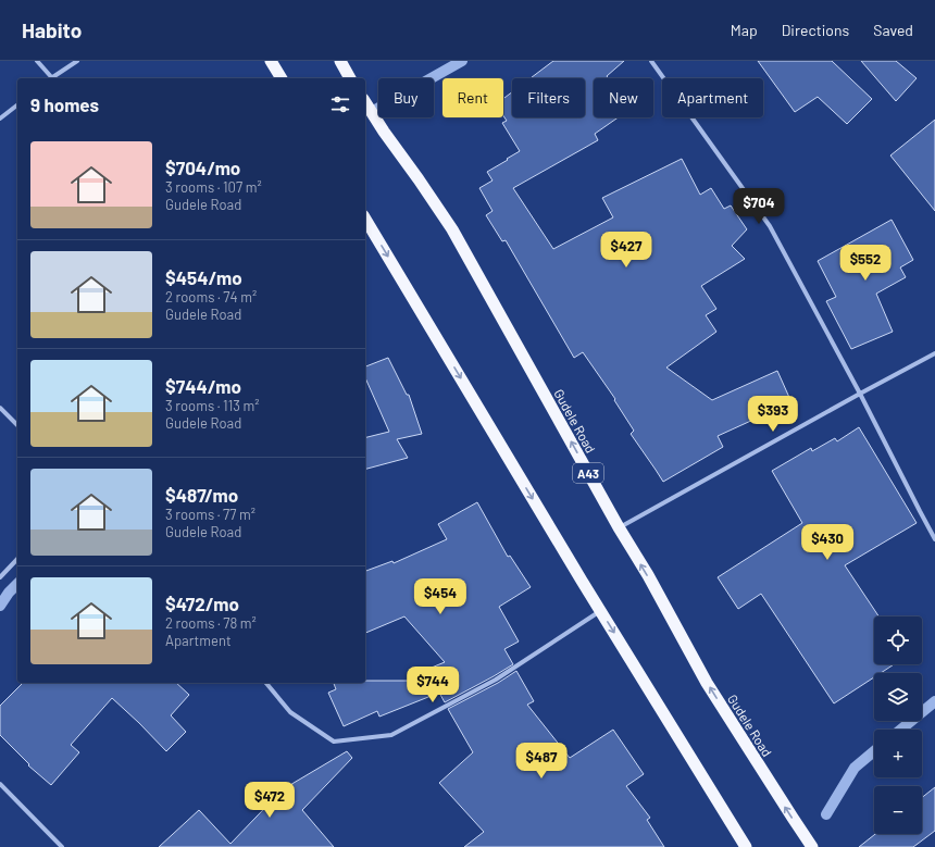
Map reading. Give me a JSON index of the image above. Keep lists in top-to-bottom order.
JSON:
{
  "streets": {
    "highway": ["Gudele Road", "A43"]
  },
  "page": {
    "header": "Habito",
    "nav": ["Map", "Directions", "Saved"],
    "chip": [
      "Buy",
      "Rent",
      "Filters",
      "New",
      "Apartment"
    ],
    "heading": "9 homes",
    "list": [
      {
        "name": "$704/mo",
        "note": "3 rooms · 107 m² · Gudele Road"
      },
      {
        "name": "$454/mo",
        "note": "2 rooms · 74 m² · Gudele Road"
      },
      {
        "name": "$744/mo",
        "note": "3 rooms · 113 m² · Gudele Road"
      },
      {
        "name": "$487/mo",
        "note": "3 rooms · 77 m² · Gudele Road"
      },
      {
        "name": "$472/mo",
        "note": "2 rooms · 78 m² · Apartment"
      }
    ],
    "price": [
      "$704",
      "$427",
      "$552",
      "$393",
      "$430",
      "$454",
      "$744",
      "$487",
      "$472"
    ],
    "map_buttons": ["+", "−"]
  }
}
